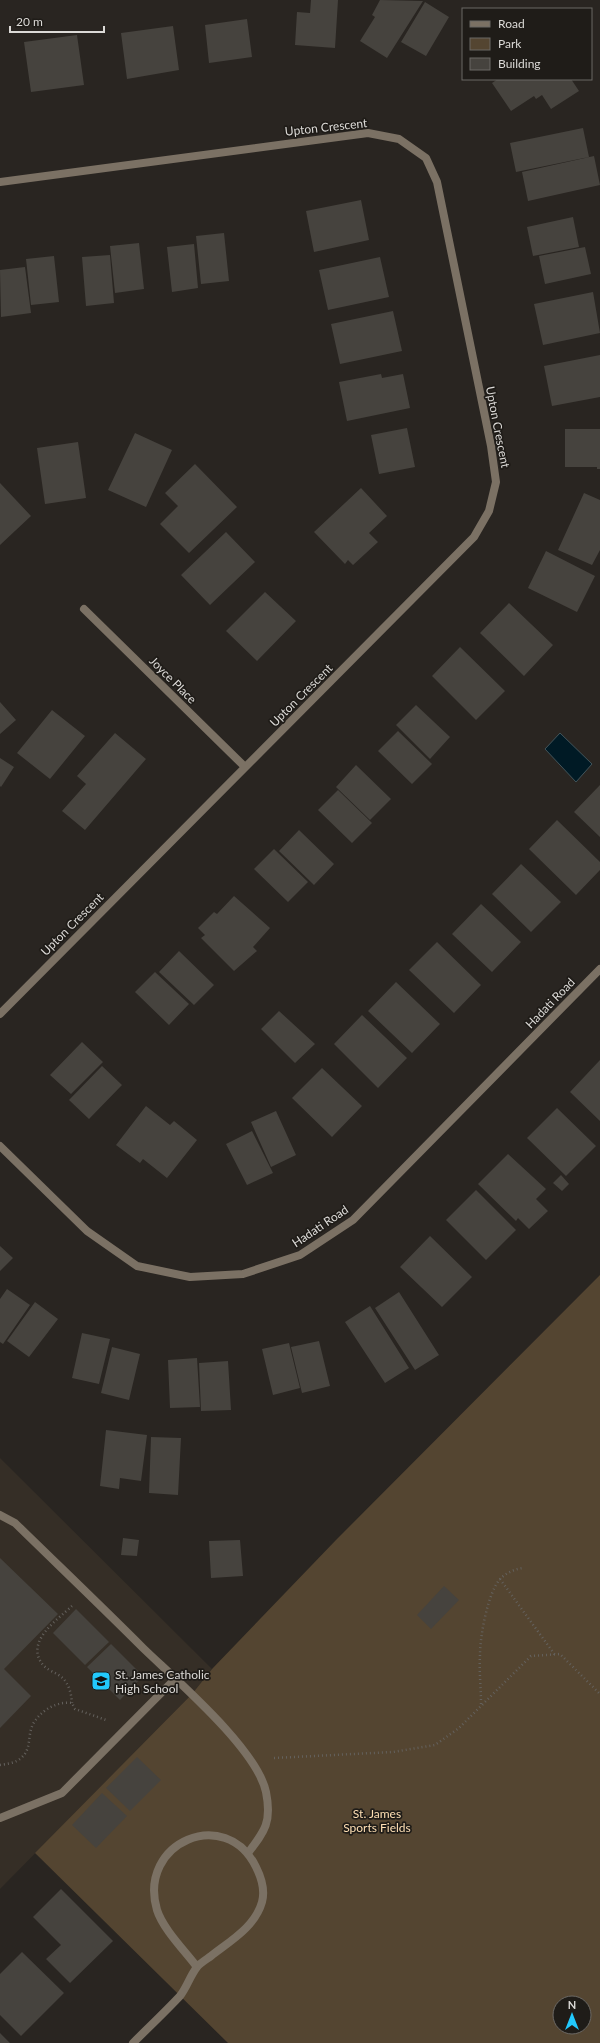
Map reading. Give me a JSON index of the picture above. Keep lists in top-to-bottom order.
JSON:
{
  "streets": {
    "street": ["Upton Crescent", "Joyce Place", "Hadati Road"]
  },
  "crossings": [
    ["Upton Crescent", "Joyce Place"]
  ],
  "parks": ["St. James Sports Fields"],
  "places": {
    "school or university": ["St. James Catholic High School"]
  },
  "legend": ["Road", "Park", "Building"],
  "scale_bar": "20 m",
  "north": "top"
}
